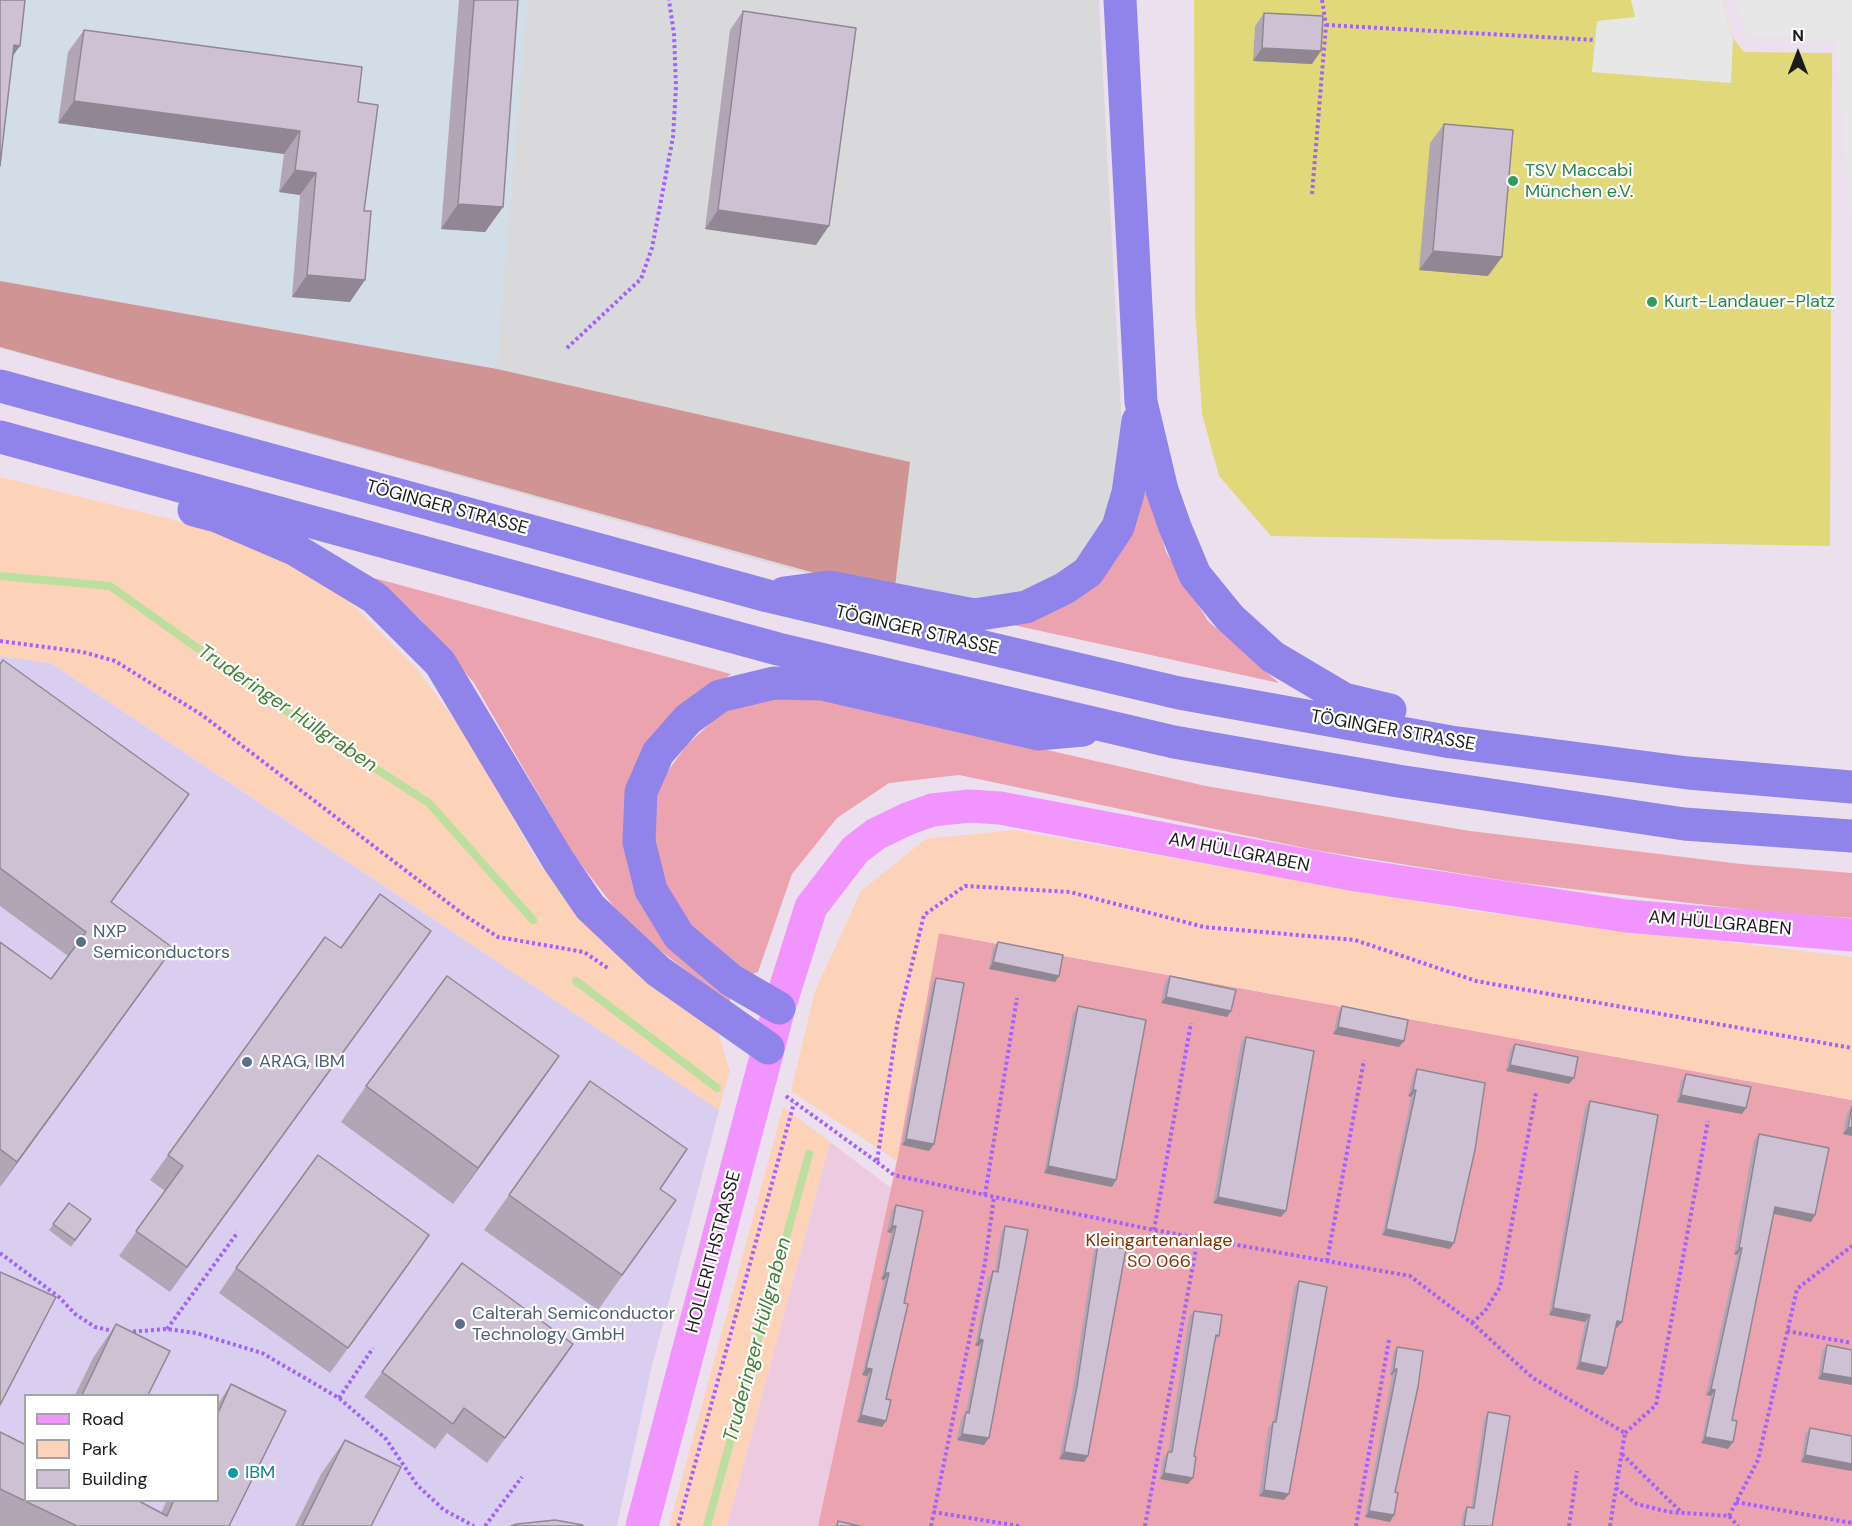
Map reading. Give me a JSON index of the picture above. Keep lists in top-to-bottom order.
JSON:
{
  "streets": {
    "highway": ["TÖGINGER STRASSE"],
    "main road": ["AM HÜLLGRABEN", "HOLLERITHSTRASSE"]
  },
  "crossings": [
    ["AM HÜLLGRABEN", "HOLLERITHSTRASSE"]
  ],
  "water": ["Truderinger Hüllgraben"],
  "parks": ["Kleingartenanlage SO 066"],
  "places": [
    "TSV Maccabi München e.V.",
    "Kurt-Landauer-Platz",
    "NXP Semiconductors",
    "ARAG, IBM",
    "Calterah Semiconductor Technology GmbH",
    "IBM"
  ],
  "legend": ["Road", "Park", "Building"],
  "north": "top"
}
